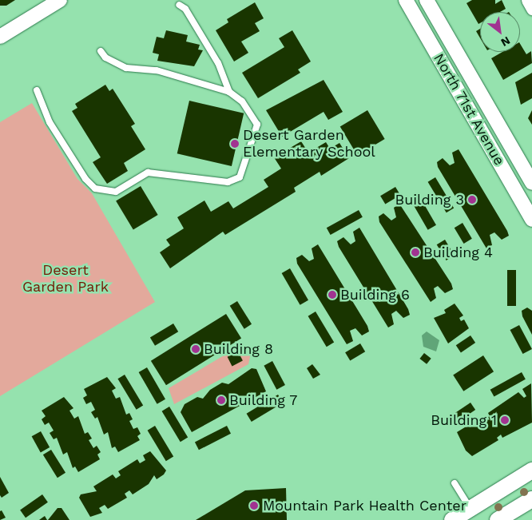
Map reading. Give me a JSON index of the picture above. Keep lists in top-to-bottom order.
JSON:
{
  "streets": {
    "street": ["North 71st Avenue"]
  },
  "parks": ["Desert Garden Park"],
  "places": [
    "Desert Garden Elementary School",
    "Building 3",
    "Building 4",
    "Building 6",
    "Building 8",
    "Building 7",
    "Building 1",
    "Mountain Park Health Center"
  ],
  "north": "bottom right"
}
